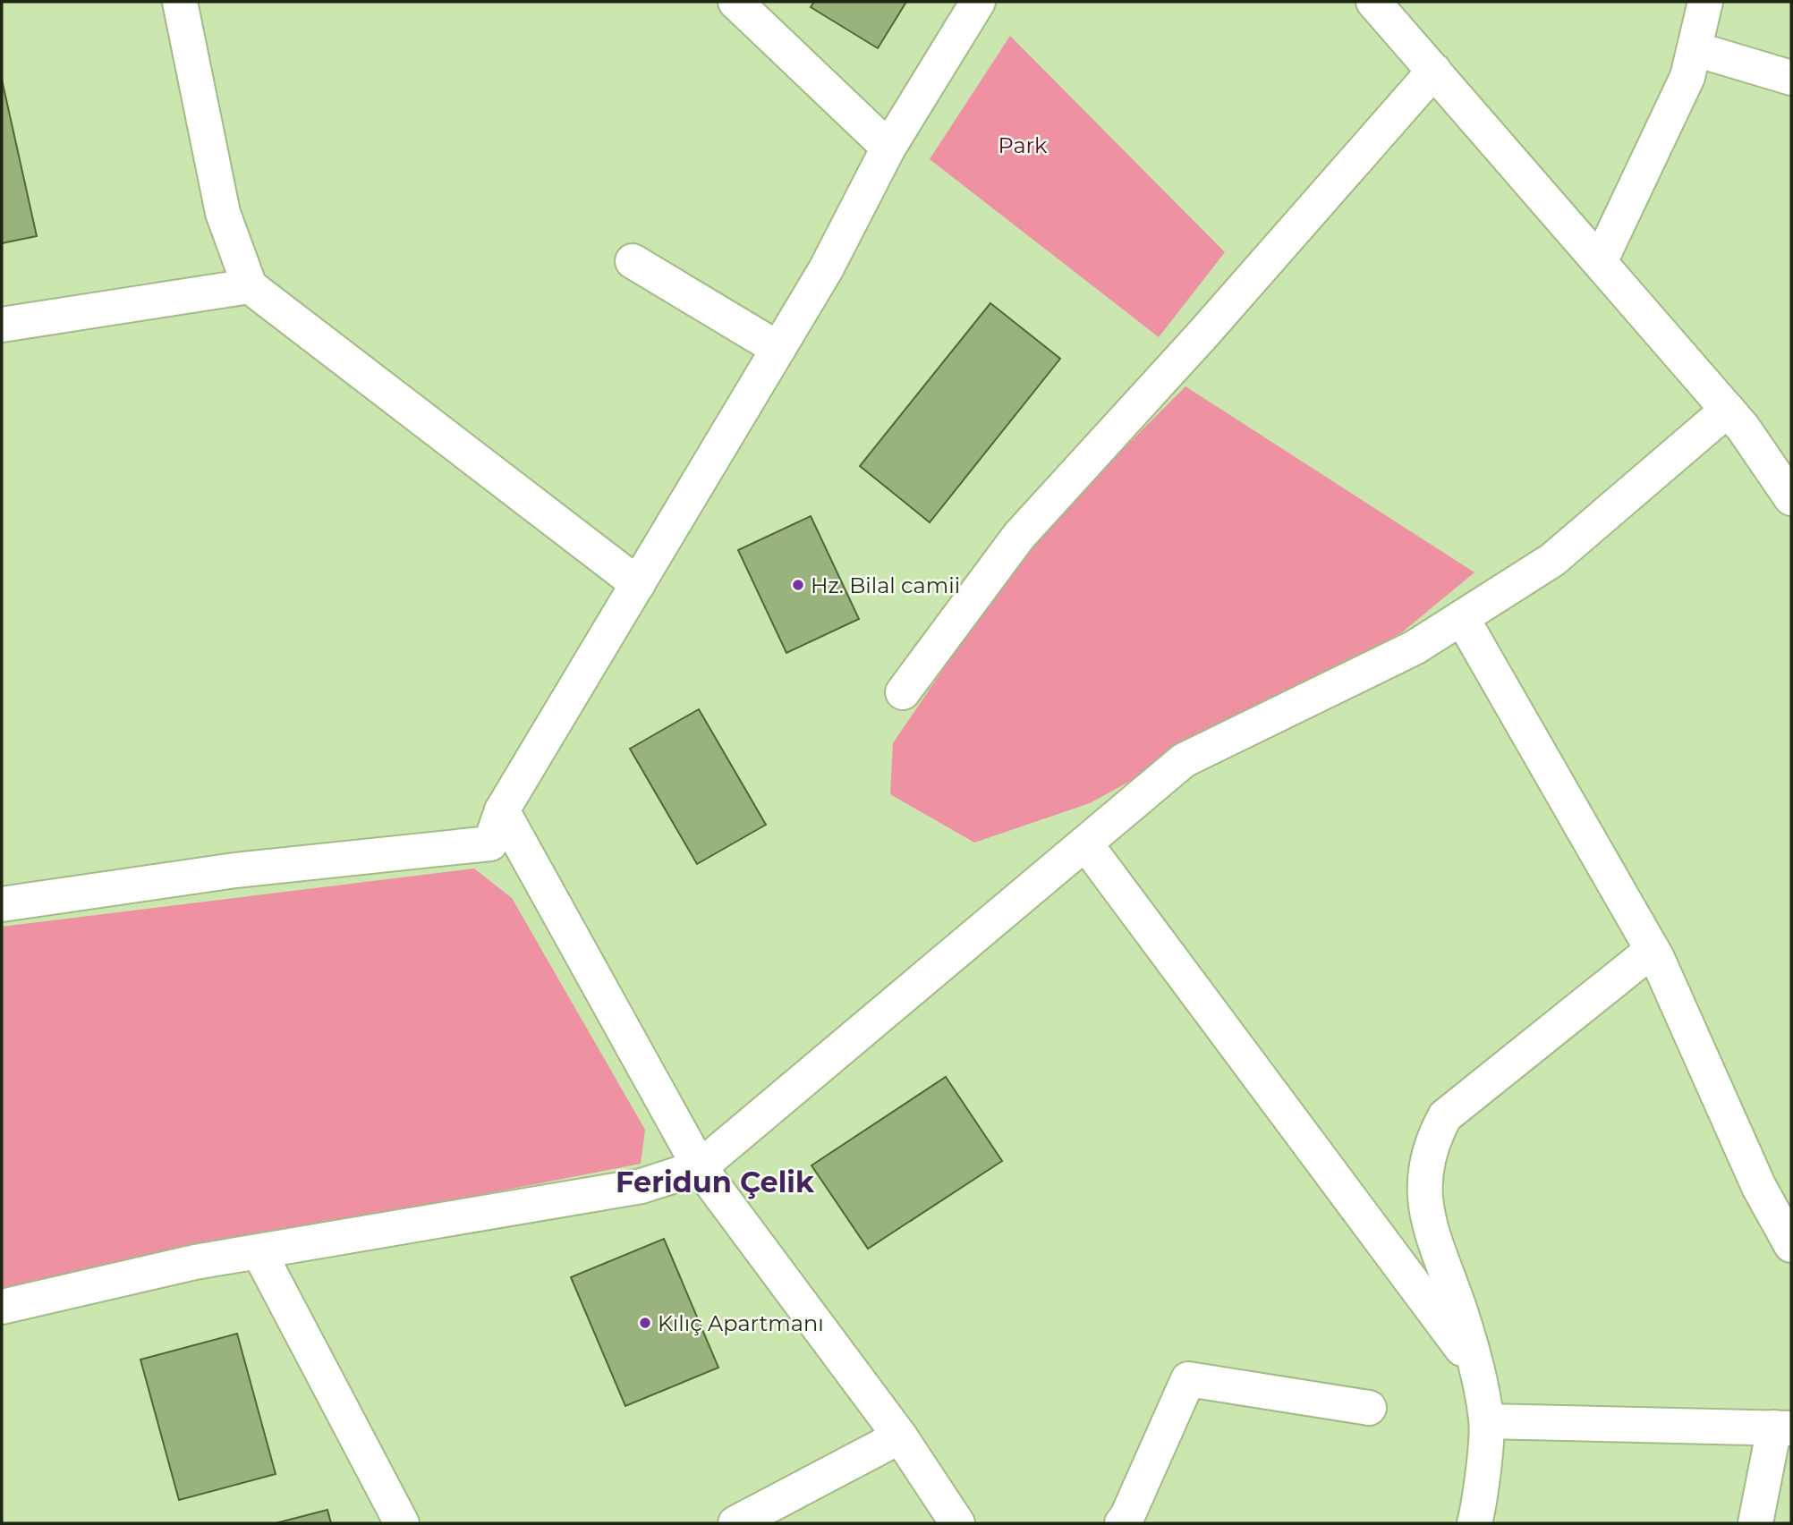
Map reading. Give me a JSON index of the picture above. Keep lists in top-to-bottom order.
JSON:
{
  "districts": ["Feridun Çelik"],
  "parks": ["Park"],
  "places": ["Hz. Bilal camii", "Kılıç Apartmanı"]
}
